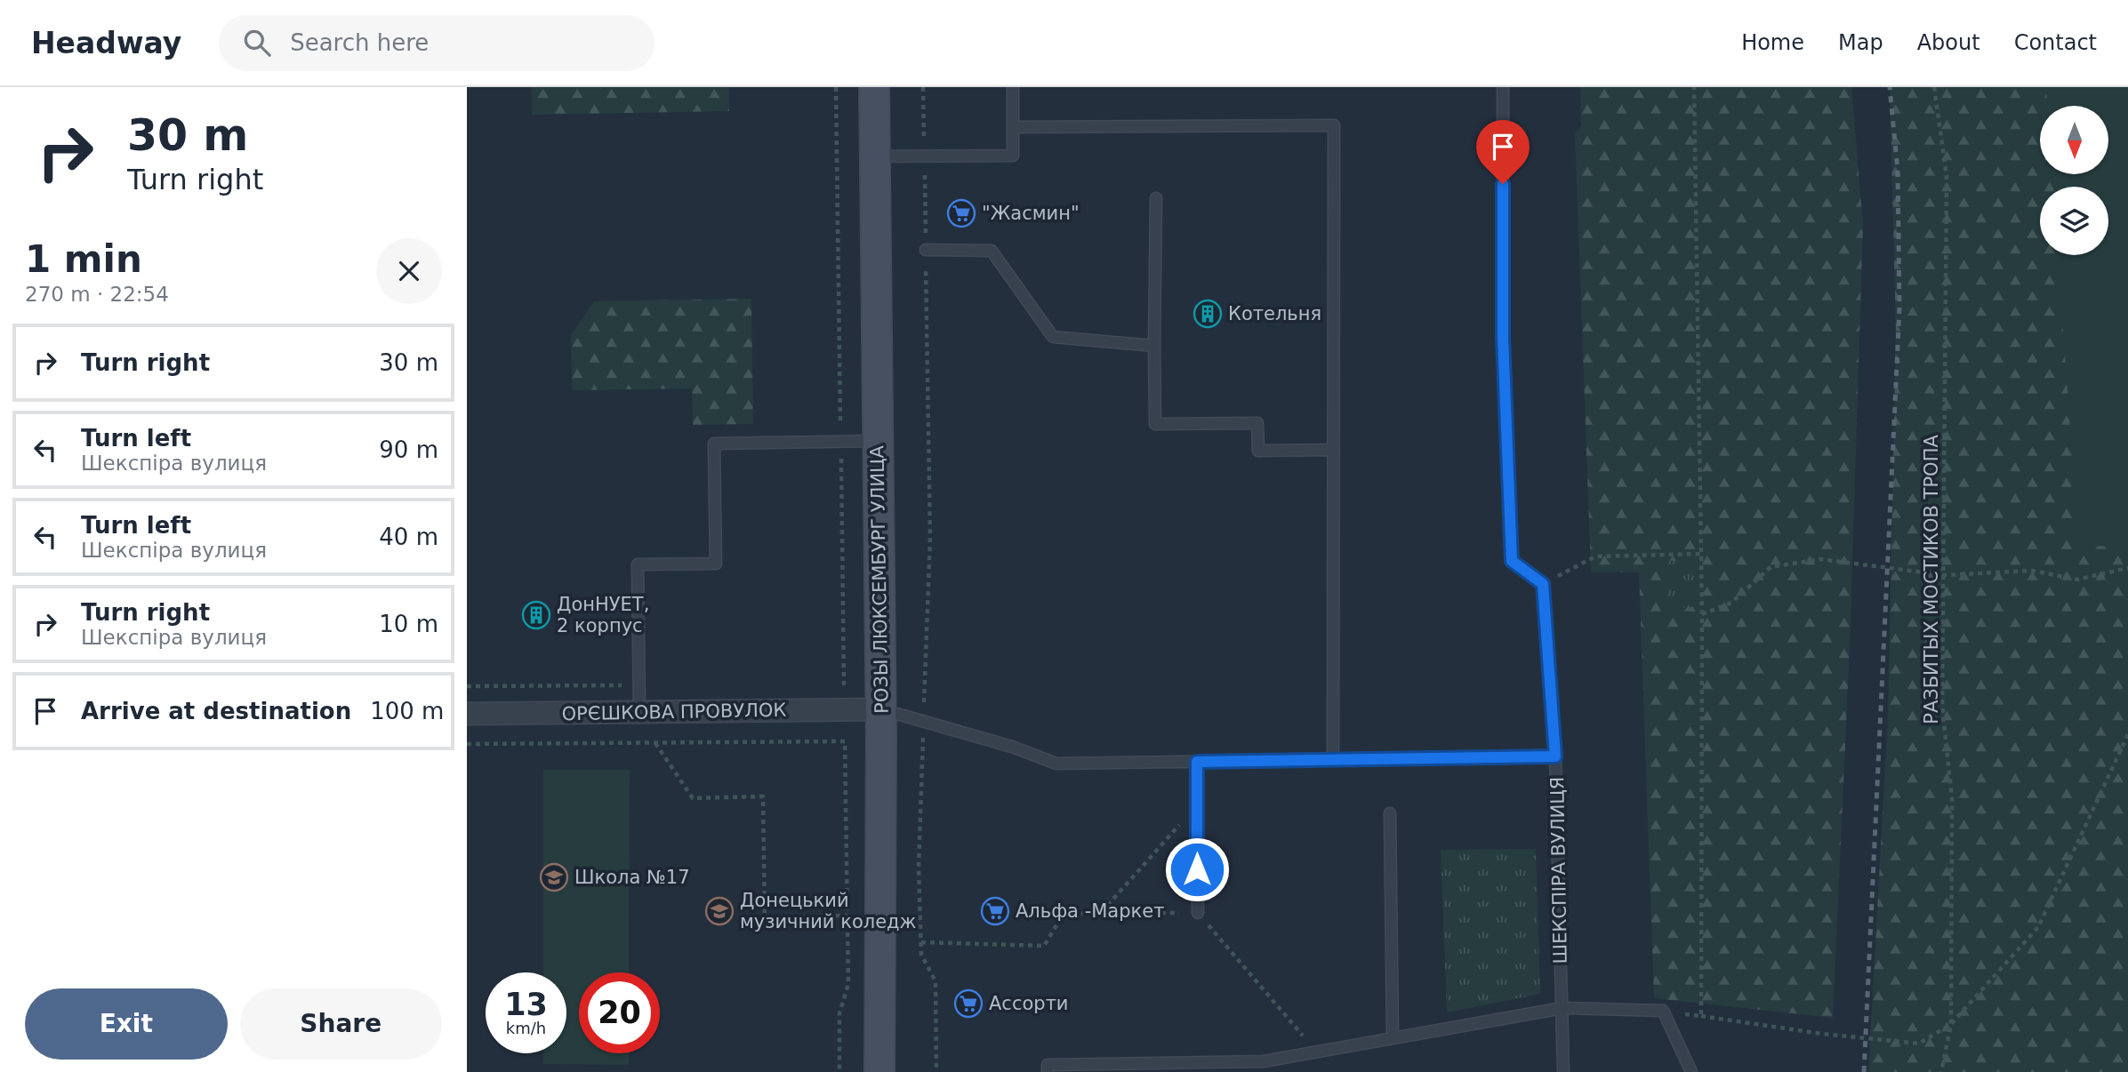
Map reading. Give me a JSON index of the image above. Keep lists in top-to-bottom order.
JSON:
{
  "streets": {
    "street": ["РОЗЫ ЛЮКСЕМБУРГ УЛИЦА", "ОРЄШКОВА ПРОВУЛОК"],
    "lane": ["ШЕКСПІРА ВУЛИЦЯ"],
    "path": ["РАЗБИТЫХ МОСТИКОВ ТРОПА"]
  },
  "crossings": [
    ["РОЗЫ ЛЮКСЕМБУРГ УЛИЦА", "ОРЄШКОВА ПРОВУЛОК"]
  ],
  "places": {
    "supermarket": ["\"Жасмин\"", "Альфа -Маркет", "Ассорти"],
    "building": ["Котельня", "ДонНУЕТ, 2 корпус"],
    "school or university": ["Школа №17", "Донецький музичний коледж"]
  },
  "north": "bottom",
  "page": {
    "header": "Headway",
    "search": "Search here",
    "nav": [
      "Home",
      "Map",
      "About",
      "Contact"
    ],
    "turn": ["30 m", "Turn right"],
    "heading": ["1 min", "270 m · 22:54"],
    "list": [
      {
        "name": "Turn right",
        "value": "30 m"
      },
      {
        "name": "Turn left",
        "note": "Шекспіра вулиця",
        "value": "90 m"
      },
      {
        "name": "Turn left",
        "note": "Шекспіра вулиця",
        "value": "40 m"
      },
      {
        "name": "Turn right",
        "note": "Шекспіра вулиця",
        "value": "10 m"
      },
      {
        "name": "Arrive at destination",
        "value": "100 m"
      }
    ],
    "speed": "13 km/h",
    "limit": "20",
    "buttons": ["Exit", "Share"]
  }
}
